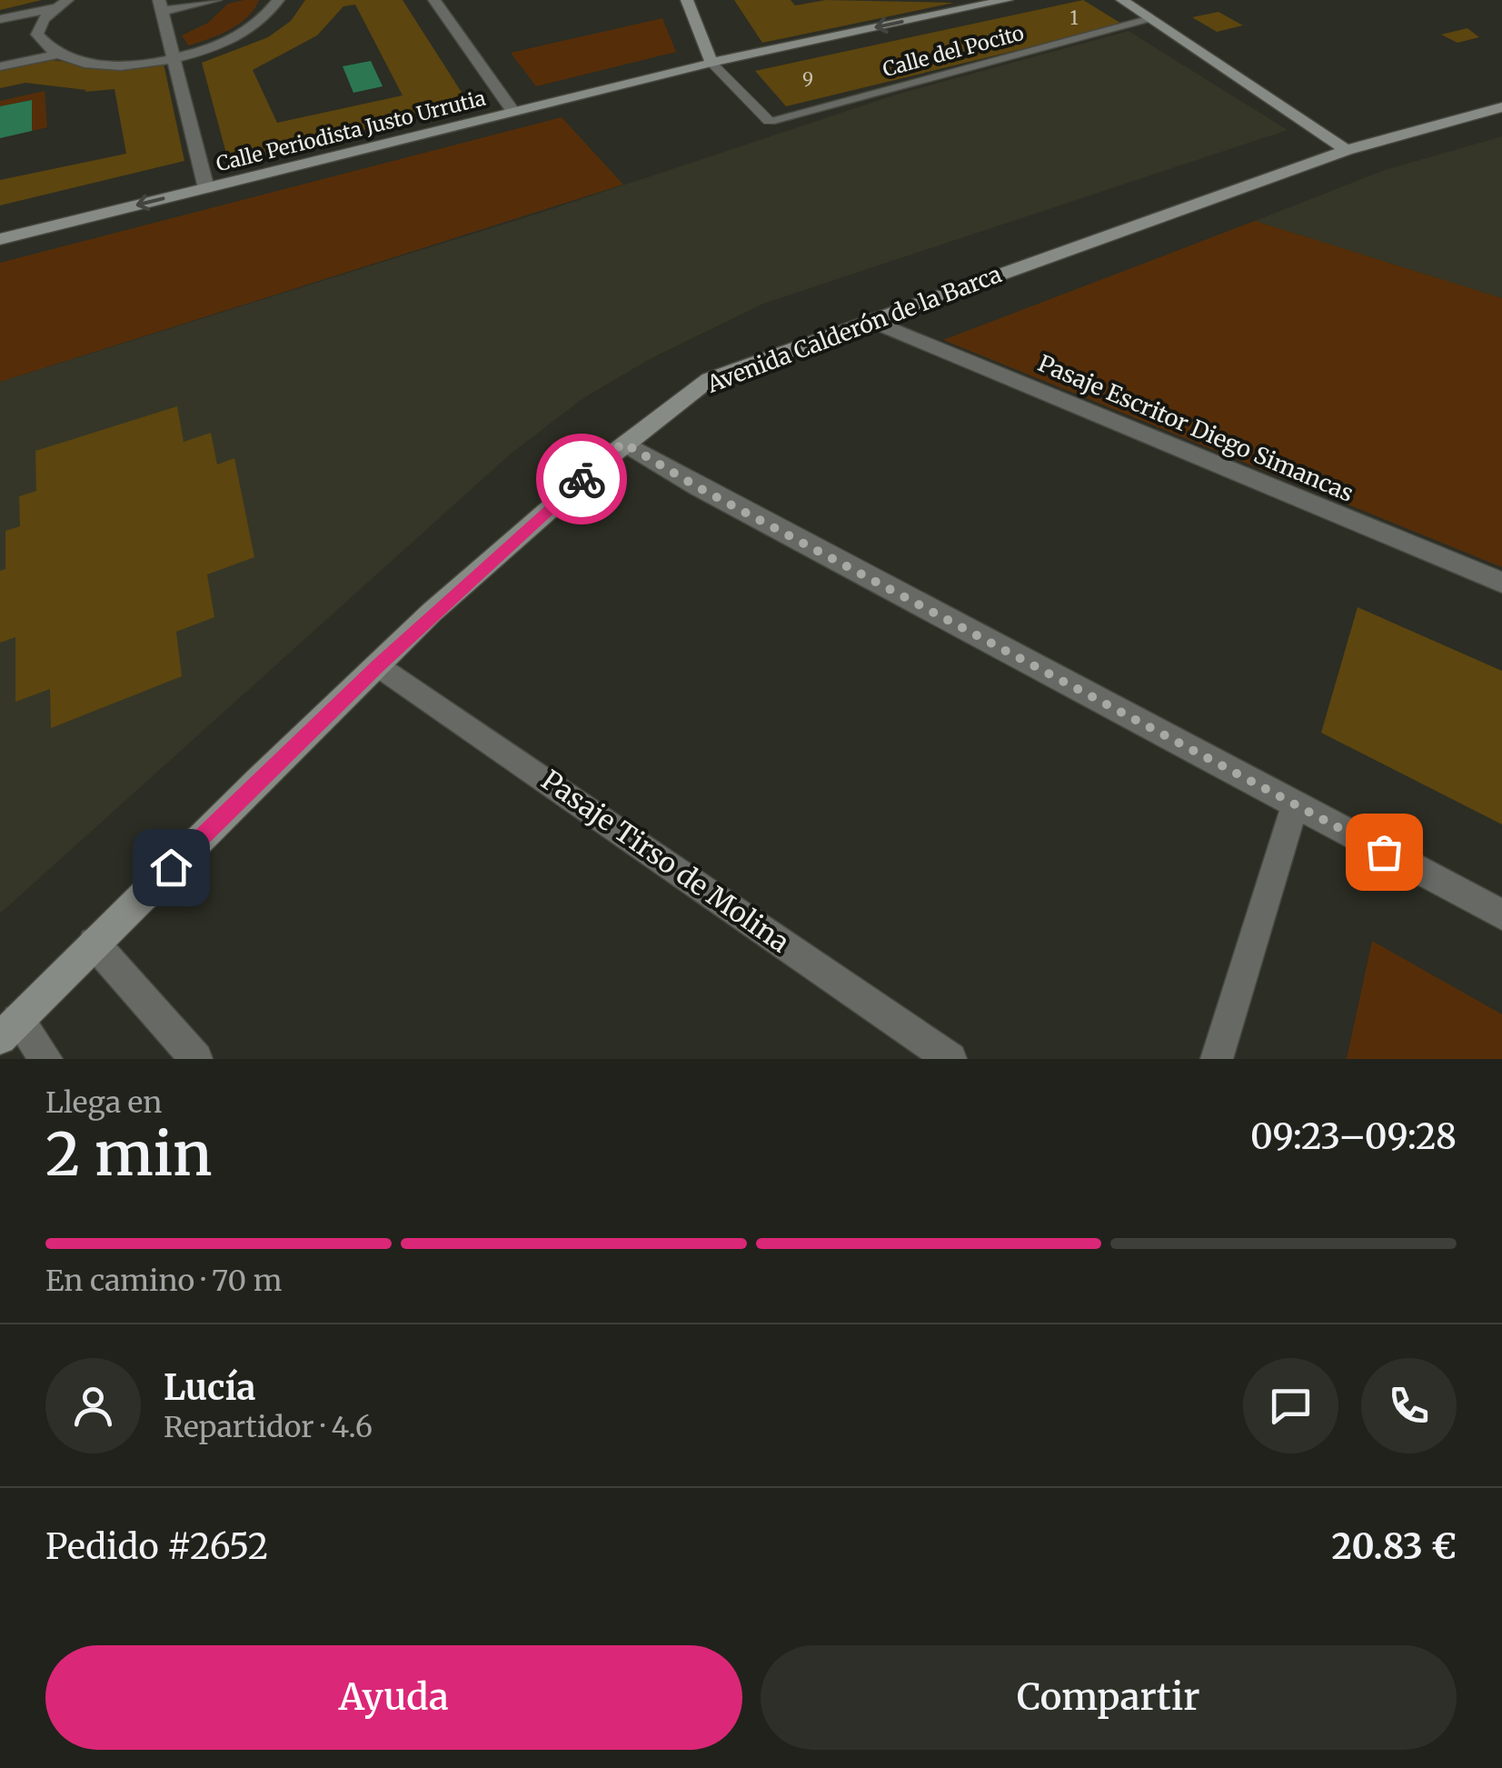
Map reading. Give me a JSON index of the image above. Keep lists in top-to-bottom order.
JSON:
{
  "streets": {
    "street": [
      "Calle del Pocito",
      "Calle Periodista Justo Urrutia",
      "Avenida Calderón de la Barca",
      "Pasaje Escritor Diego Simancas",
      "Pasaje Tirso de Molina"
    ]
  },
  "crossings": [
    ["Calle del Pocito", "Calle Periodista Justo Urrutia"],
    ["Avenida Calderón de la Barca", "Pasaje Escritor Diego Simancas"],
    ["Avenida Calderón de la Barca", "Pasaje Tirso de Molina"]
  ],
  "house_numbers": ["1", "9"],
  "page": {
    "heading": ["2 min", "Llega en", "09:23–09:28"],
    "panel": [
      "Lucía",
      "Repartidor · 4.6",
      "Pedido #2652",
      "20.83 €"
    ],
    "bar": "En camino · 70 m",
    "buttons": ["Ayuda", "Compartir"]
  }
}
